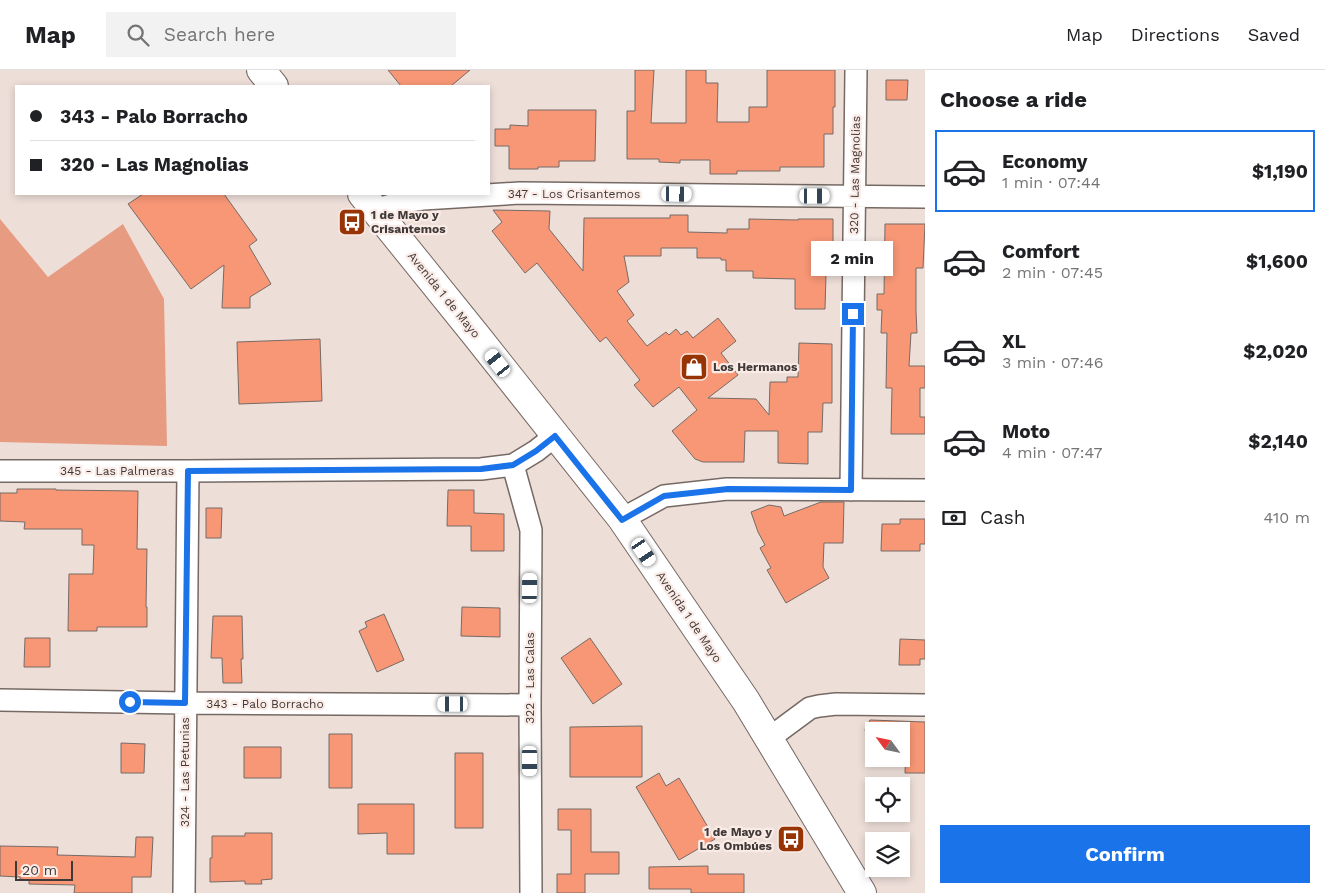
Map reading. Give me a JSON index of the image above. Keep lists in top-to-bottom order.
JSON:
{
  "streets": {
    "main road": ["Avenida 1 de Mayo"],
    "street": [
      "320 - Las Magnolias",
      "347 - Los Crisantemos",
      "345 - Las Palmeras",
      "322 - Las Calas",
      "343 - Palo Borracho",
      "324 - Las Petunias"
    ]
  },
  "crossings": [
    ["320 - Las Magnolias", "347 - Los Crisantemos"],
    ["347 - Los Crisantemos", "Avenida 1 de Mayo"],
    ["Avenida 1 de Mayo", "345 - Las Palmeras"],
    ["345 - Las Palmeras", "322 - Las Calas"],
    ["345 - Las Palmeras", "324 - Las Petunias"],
    ["322 - Las Calas", "343 - Palo Borracho"],
    ["343 - Palo Borracho", "324 - Las Petunias"]
  ],
  "places": {
    "bus stop": ["1 de Mayo y Crisantemos", "1 de Mayo y Los Ombúes"],
    "shop": ["Los Hermanos"]
  },
  "scale_bar": "20 m",
  "north": "top left",
  "page": {
    "header": "Map",
    "search": "Search here",
    "nav": ["Map", "Directions", "Saved"],
    "heading": "Choose a ride",
    "banner": ["343 - Palo Borracho", "320 - Las Magnolias"],
    "list": [
      {
        "name": "Economy",
        "note": "1 min · 07:44",
        "value": "$1,190"
      },
      {
        "name": "Comfort",
        "note": "2 min · 07:45",
        "value": "$1,600"
      },
      {
        "name": "XL",
        "note": "3 min · 07:46",
        "value": "$2,020"
      },
      {
        "name": "Moto",
        "note": "4 min · 07:47",
        "value": "$2,140"
      }
    ],
    "bubble": "2 min",
    "pay": ["Cash", "410 m"],
    "buttons": "Confirm",
    "scale": "20 m"
  }
}
